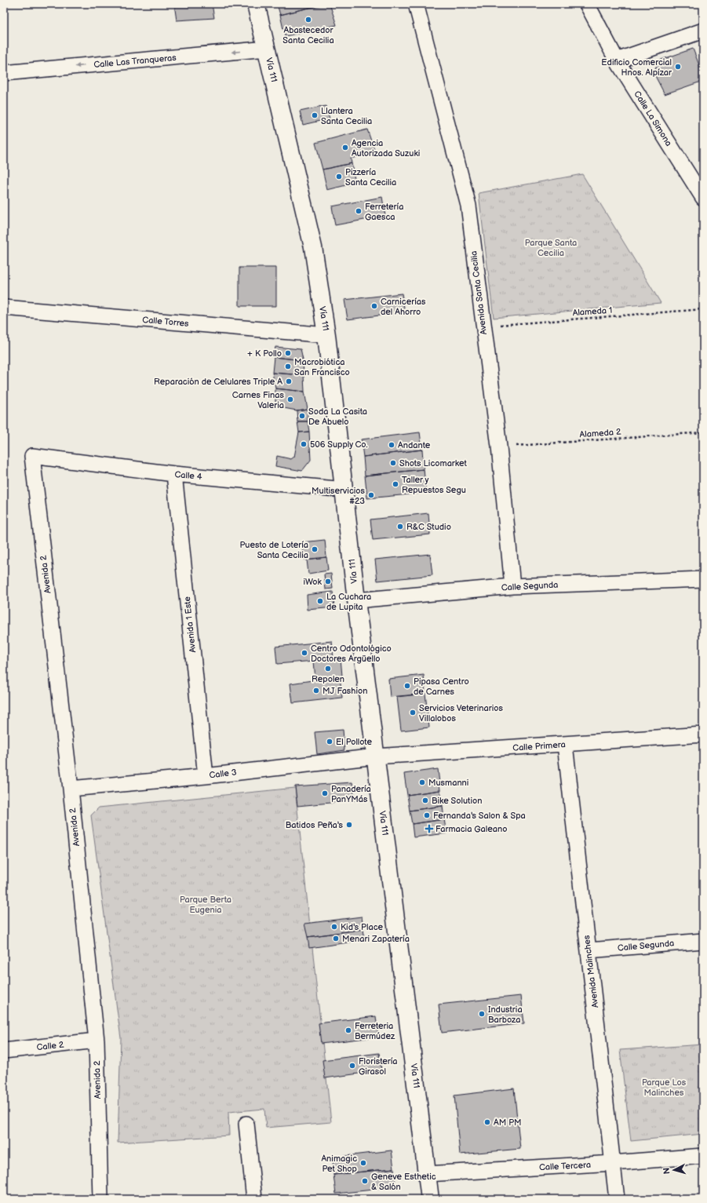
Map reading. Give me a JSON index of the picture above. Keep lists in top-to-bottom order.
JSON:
{
  "streets": {
    "main road": ["Vía 111"],
    "street": [
      "Calle Las Tranqueras",
      "Calle La Simona",
      "Avenida Santa Cecilia",
      "Calle Torres",
      "Calle 4",
      "Avenida 2",
      "Calle Segunda",
      "Avenida 1 Este",
      "Calle Primera",
      "Calle 3",
      "Avenida Malinches",
      "Calle 2",
      "Calle Tercera"
    ],
    "path": ["Alameda 1", "Alameda 2"]
  },
  "crossings": [
    ["Calle Las Tranqueras", "Vía 111"],
    ["Vía 111", "Calle Torres"],
    ["Vía 111", "Calle 4"],
    ["Vía 111", "Calle Segunda"],
    ["Vía 111", "Calle Primera"],
    ["Vía 111", "Calle 3"],
    ["Vía 111", "Calle Tercera"],
    ["Avenida Santa Cecilia", "Alameda 1"],
    ["Avenida Santa Cecilia", "Alameda 2"],
    ["Avenida Santa Cecilia", "Calle Segunda"],
    ["Calle 4", "Avenida 2"],
    ["Calle 4", "Avenida 1 Este"],
    ["Avenida 2", "Calle 3"],
    ["Avenida 2", "Calle 2"],
    ["Calle Segunda", "Avenida Malinches"],
    ["Avenida 1 Este", "Calle 3"],
    ["Calle Primera", "Calle 3"],
    ["Calle Primera", "Avenida Malinches"],
    ["Avenida Malinches", "Calle Tercera"]
  ],
  "one_way": ["Calle Las Tranqueras"],
  "parks": ["Parque Santa Cecilia", "Parque Berta Eugenia", "Parque Los Malinches"],
  "places": {
    "other": [
      "Abastecedor Santa Cecilia",
      "Edificio Comercial Hnos. Alpízar",
      "Llantera Santa Cecilia",
      "Agencia Autorizada Suzuki",
      "Pizzería Santa Cecilia",
      "Ferretería Gaesca",
      "Carnicerías del Ahorro",
      "+ K Pollo",
      "Macrobiótica San Francisco",
      "Reparación de Celulares Triple A",
      "Carnes Finas Valeria",
      "Soda La Casita De Abuelo",
      "506 Supply Co.",
      "Andante",
      "Shots Licomarket",
      "Taller y Repuestos Segu",
      "Multiservicios #23",
      "R&C Studio",
      "Puesto de Lotería Santa Cecilia",
      "iWok",
      "La Cuchara de Lupita",
      "Centro Odontológico Doctores Argüello",
      "Repolen",
      "Pipasa Centro de Carnes",
      "MJ Fashion",
      "Servicios Veterinarios Villalobos",
      "El Pollote",
      "Musmanni",
      "Panadería PanYMás",
      "Bike Solution",
      "Fernanda's Salon & Spa",
      "Batidos Peña's",
      "Kid's Place",
      "Menari Zapatería",
      "Industria Barboza",
      "Ferreteria Bermúdez",
      "Floristería Girasol",
      "AM PM",
      "Animagic Pet Shop",
      "Geneve Esthetic & Salón"
    ],
    "health": ["Farmacia Galeano"]
  },
  "north": "left"
}
